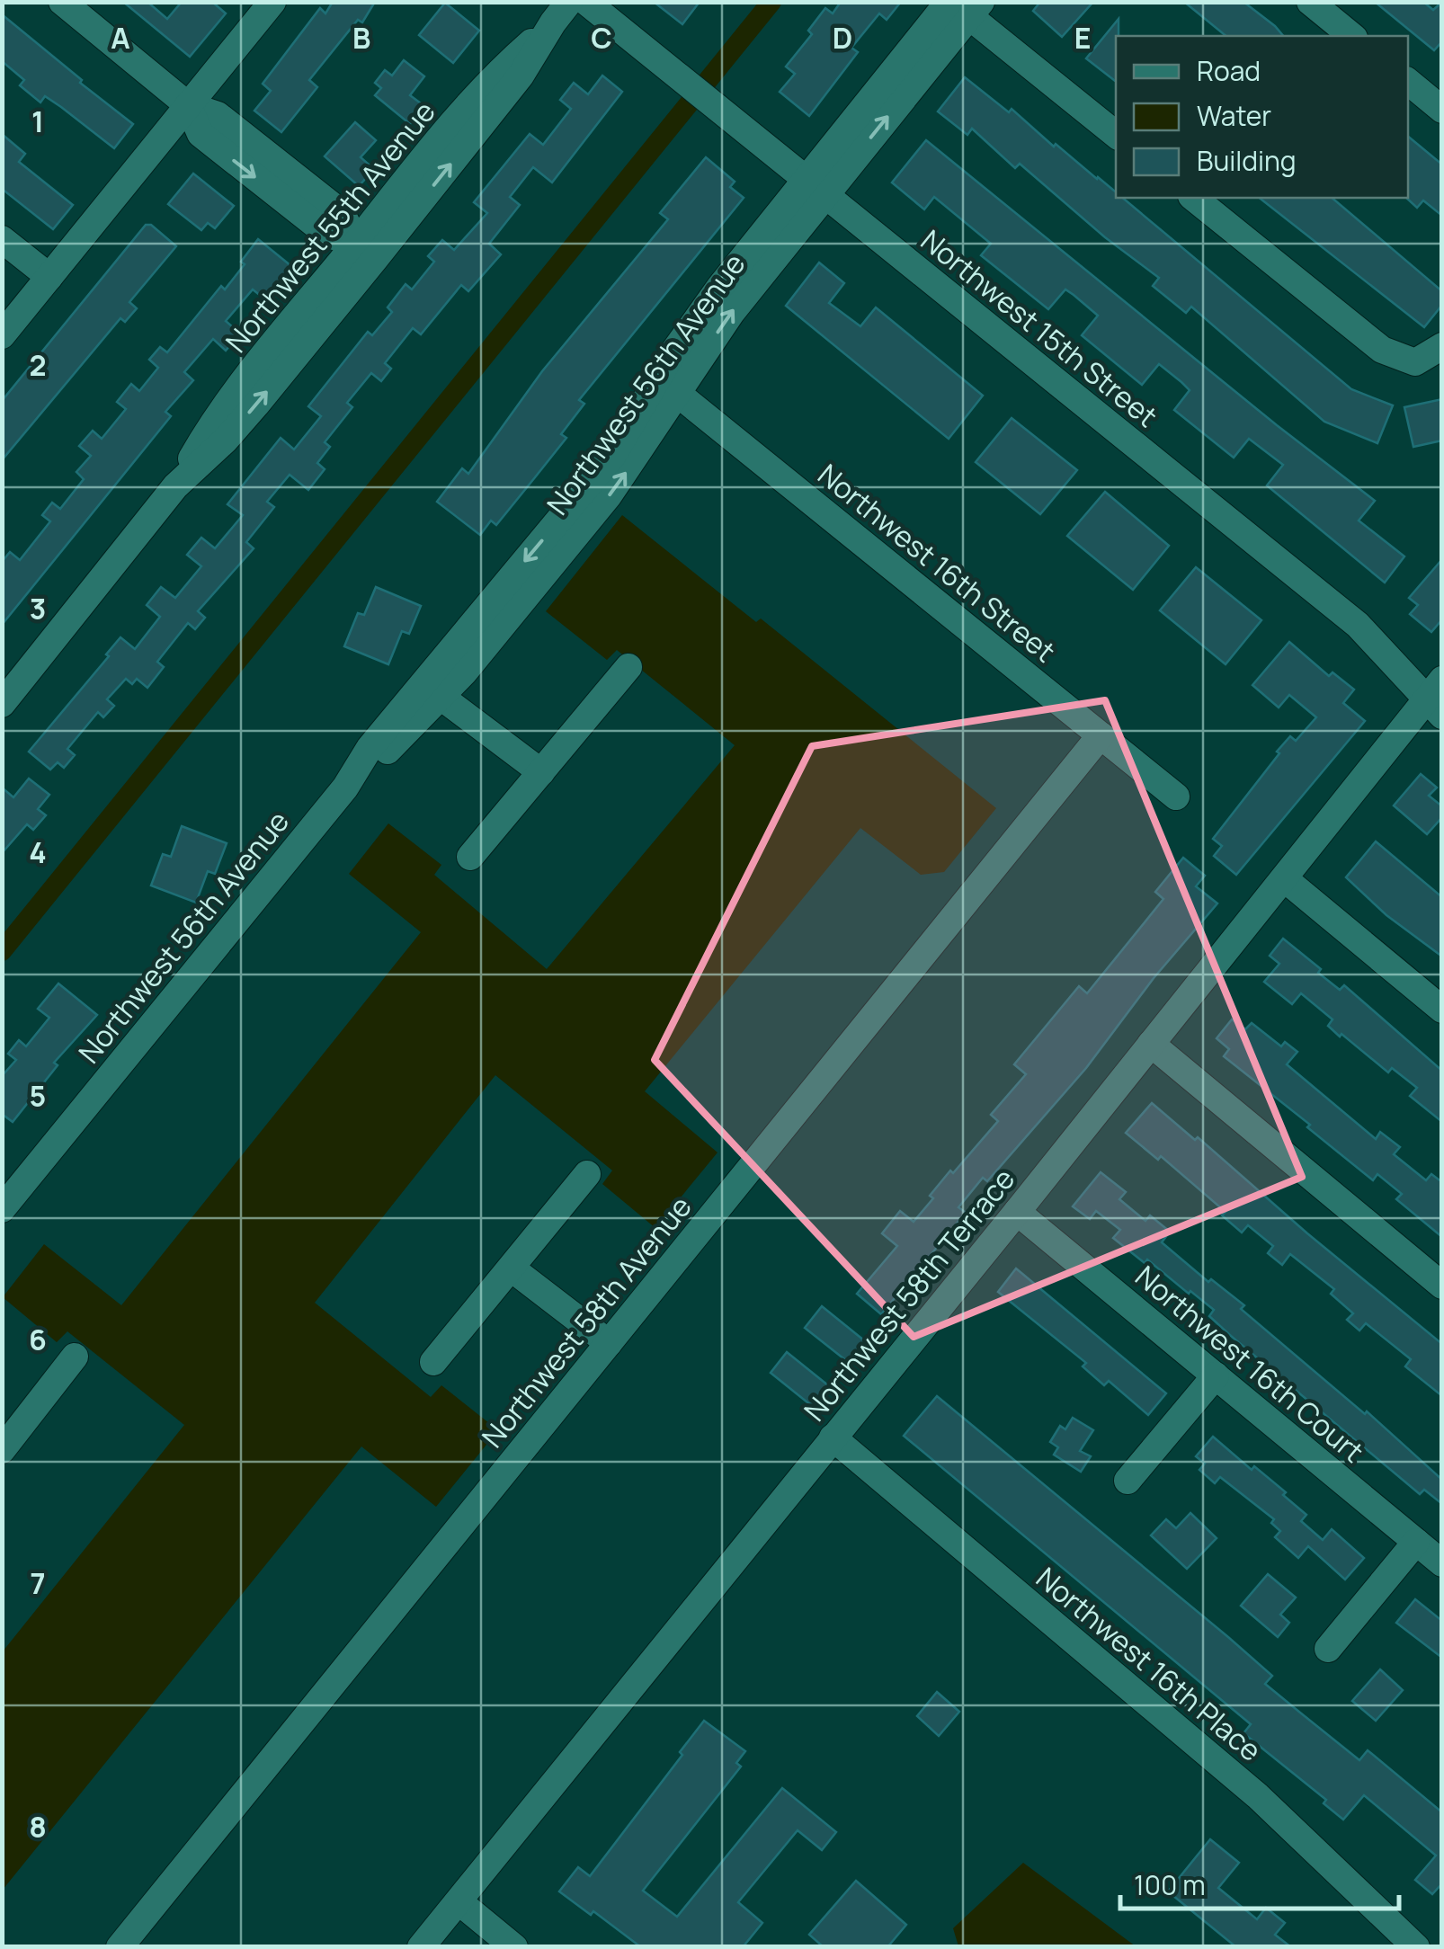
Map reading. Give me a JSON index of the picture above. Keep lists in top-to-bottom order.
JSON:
{
  "streets": {
    "street": [
      "Northwest 55th Avenue",
      "Northwest 15th Street",
      "Northwest 56th Avenue",
      "Northwest 16th Street",
      "Northwest 58th Terrace",
      "Northwest 58th Avenue",
      "Northwest 16th Court",
      "Northwest 16th Place"
    ]
  },
  "crossings": [
    ["Northwest 15th Street", "Northwest 56th Avenue"],
    ["Northwest 15th Street", "Northwest 58th Terrace"],
    ["Northwest 56th Avenue", "Northwest 16th Street"],
    ["Northwest 16th Street", "Northwest 58th Avenue"],
    ["Northwest 58th Terrace", "Northwest 16th Court"],
    ["Northwest 58th Terrace", "Northwest 16th Place"]
  ],
  "legend": ["Road", "Water", "Building"],
  "scale_bar": "100 m",
  "grid": {
    "columns": [
      "A",
      "B",
      "C",
      "D",
      "E"
    ],
    "rows": [
      "1",
      "2",
      "3",
      "4",
      "5",
      "6",
      "7",
      "8"
    ]
  }
}
